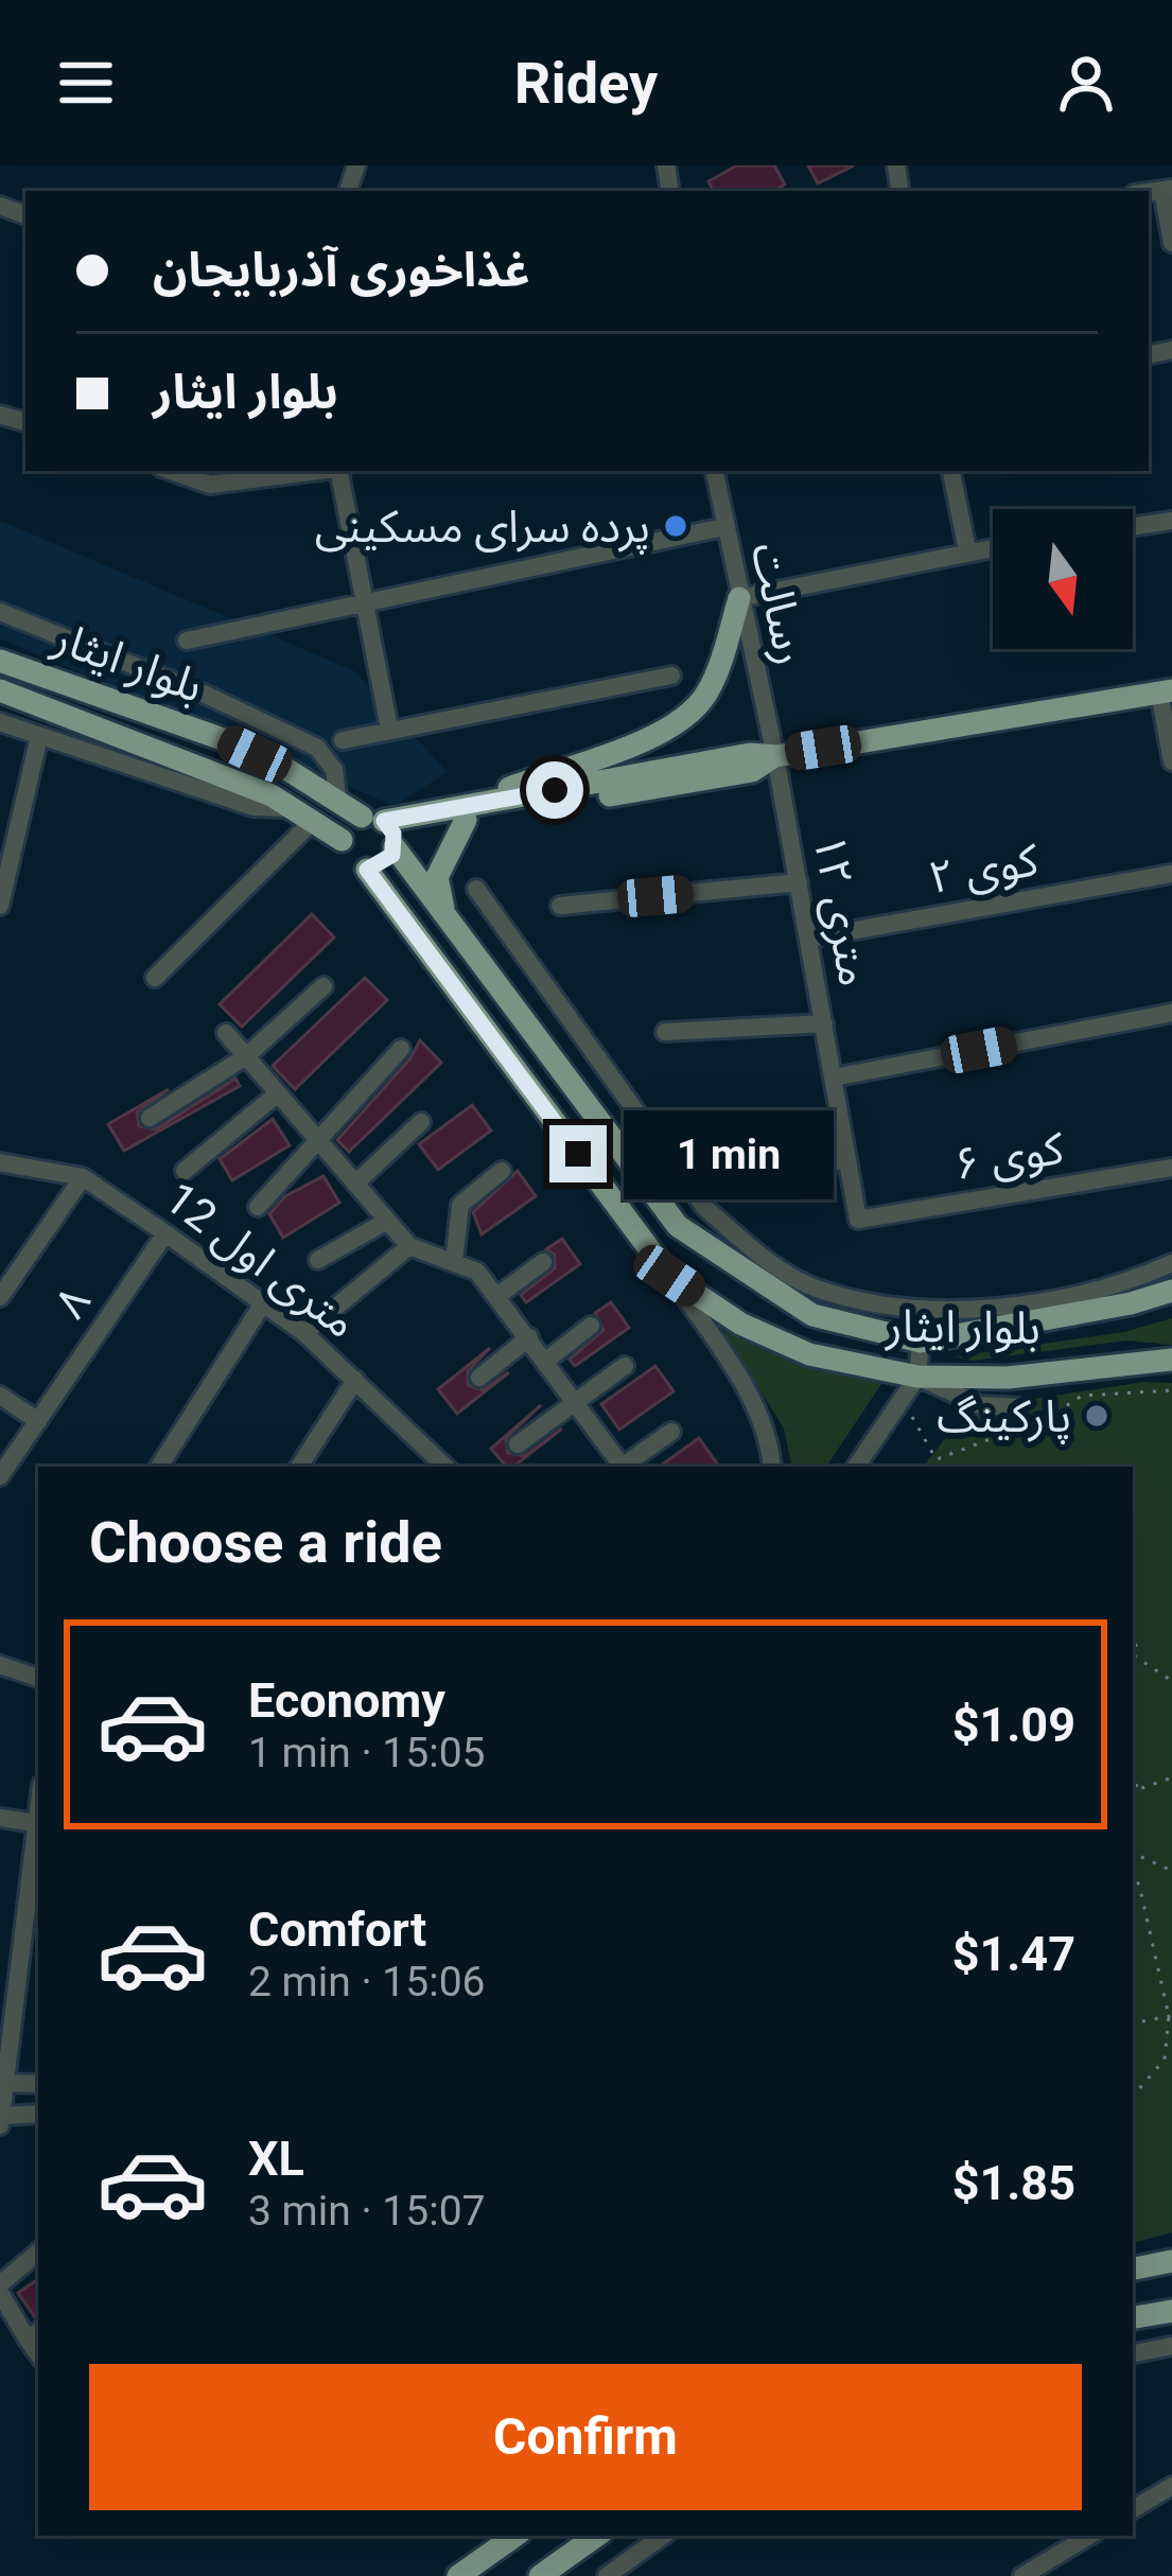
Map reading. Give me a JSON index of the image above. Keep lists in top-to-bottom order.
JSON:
{
  "streets": {
    "main road": ["بلوار ایثار"],
    "street": [
      "رسالت",
      "کوی ۲",
      "۱۲ متری",
      "کوی ۶",
      "12 متری اول",
      "۸"
    ]
  },
  "crossings": [
    ["رسالت", "۱۲ متری"],
    ["کوی ۲", "۱۲ متری"],
    ["۱۲ متری", "کوی ۶"],
    ["12 متری اول", "۸"]
  ],
  "places": ["پرده سرای مسکینی", "پارکینگ"],
  "north": "bottom",
  "page": {
    "header": "Ridey",
    "banner": ["غذاخوری آذربایجان", "بلوار ایثار"],
    "bubble": "1 min",
    "heading": "Choose a ride",
    "list": [
      {
        "name": "Economy",
        "note": "1 min · 15:05",
        "value": "$1.09"
      },
      {
        "name": "Comfort",
        "note": "2 min · 15:06",
        "value": "$1.47"
      },
      {
        "name": "XL",
        "note": "3 min · 15:07",
        "value": "$1.85"
      }
    ],
    "buttons": "Confirm"
  }
}
